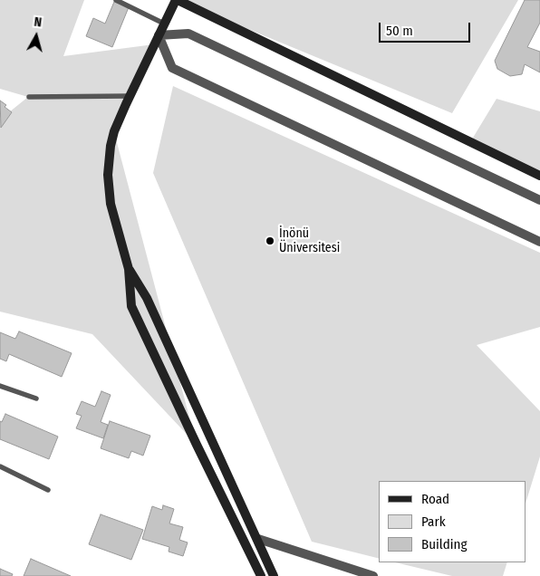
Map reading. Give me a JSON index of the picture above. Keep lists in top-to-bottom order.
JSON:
{
  "places": ["İnönü Üniversitesi"],
  "legend": ["Road", "Park", "Building"],
  "scale_bar": "50 m",
  "north": "top"
}
